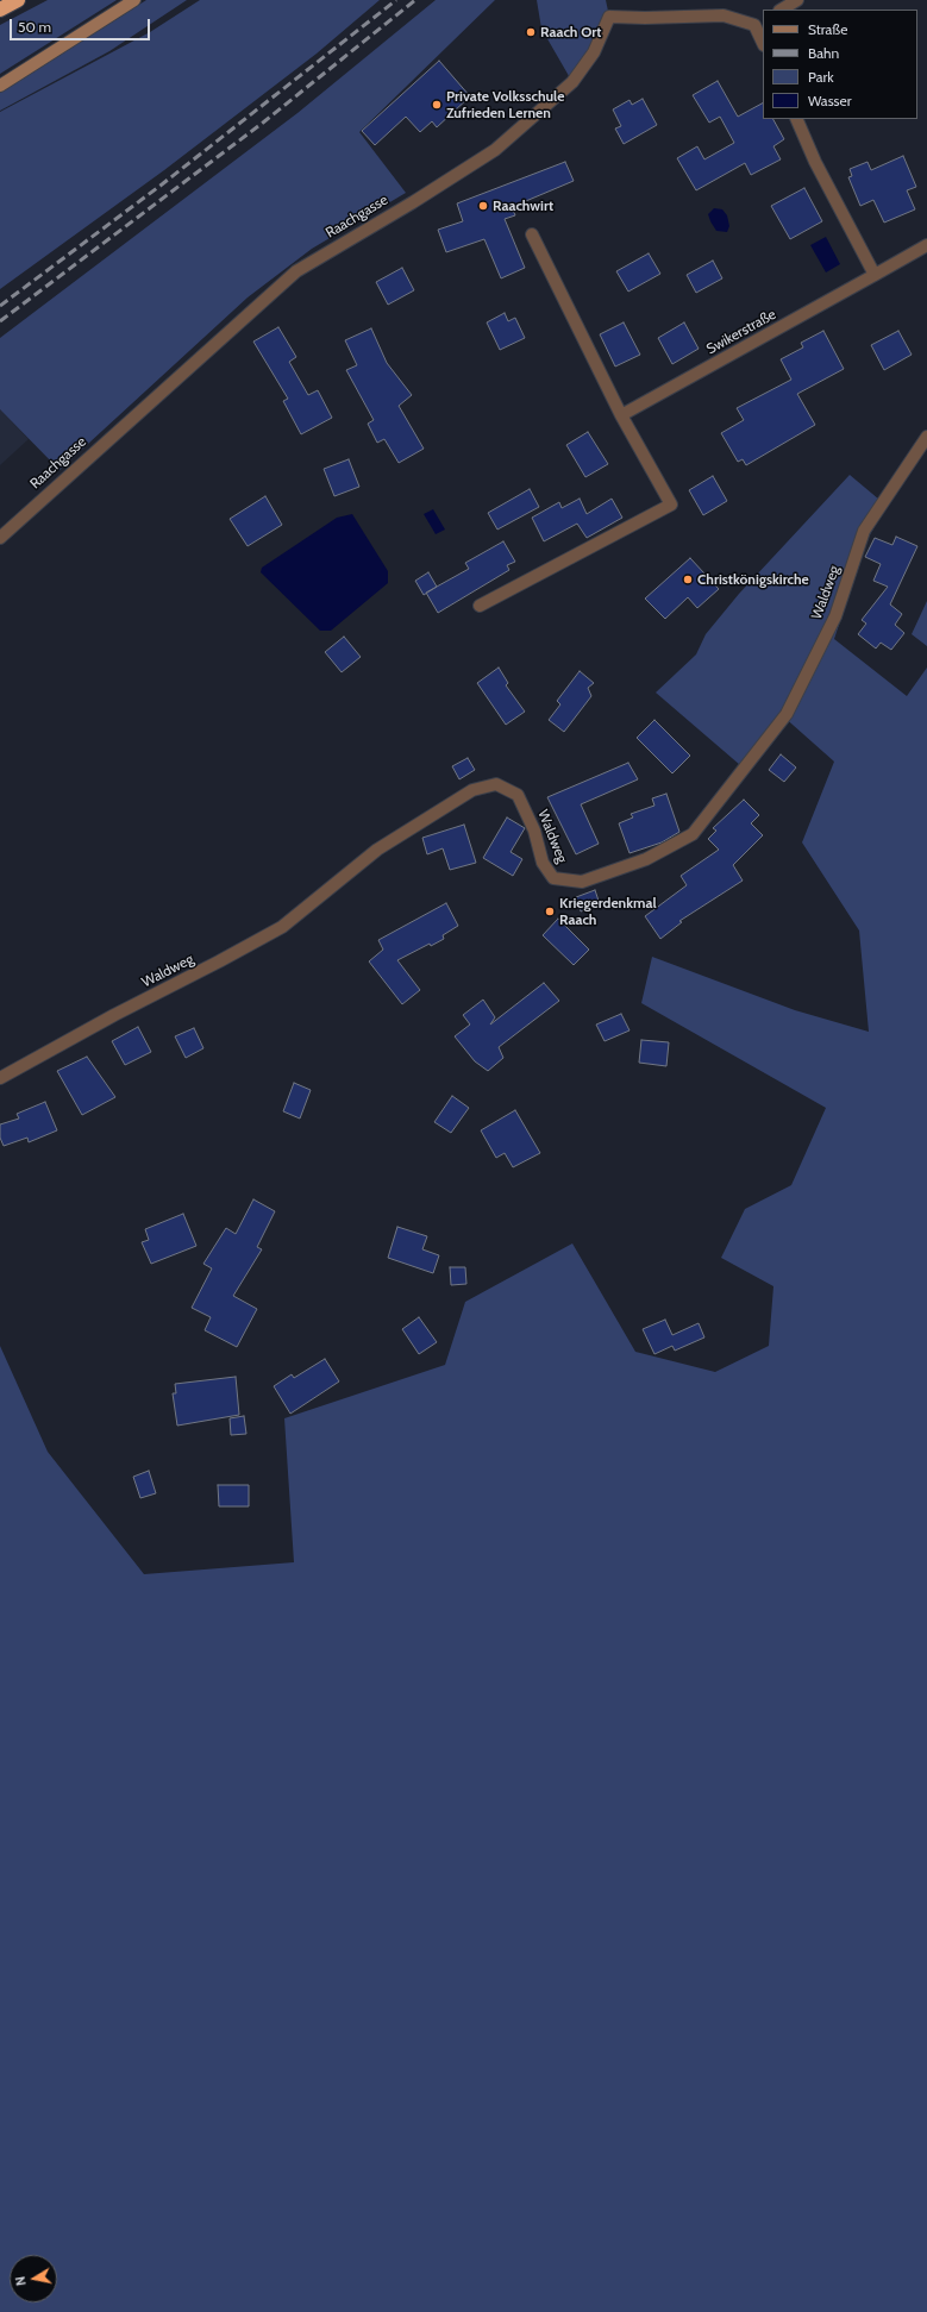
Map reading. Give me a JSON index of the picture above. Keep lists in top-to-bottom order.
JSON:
{
  "streets": {
    "street": ["Raachgasse", "Swikerstraße", "Waldweg"]
  },
  "places": [
    "Raach Ort",
    "Private Volksschule Zufrieden Lernen",
    "Raachwirt",
    "Christkönigskirche",
    "Kriegerdenkmal Raach"
  ],
  "legend": [
    "Straße",
    "Bahn",
    "Park",
    "Wasser"
  ],
  "scale_bar": "50 m",
  "north": "left"
}
